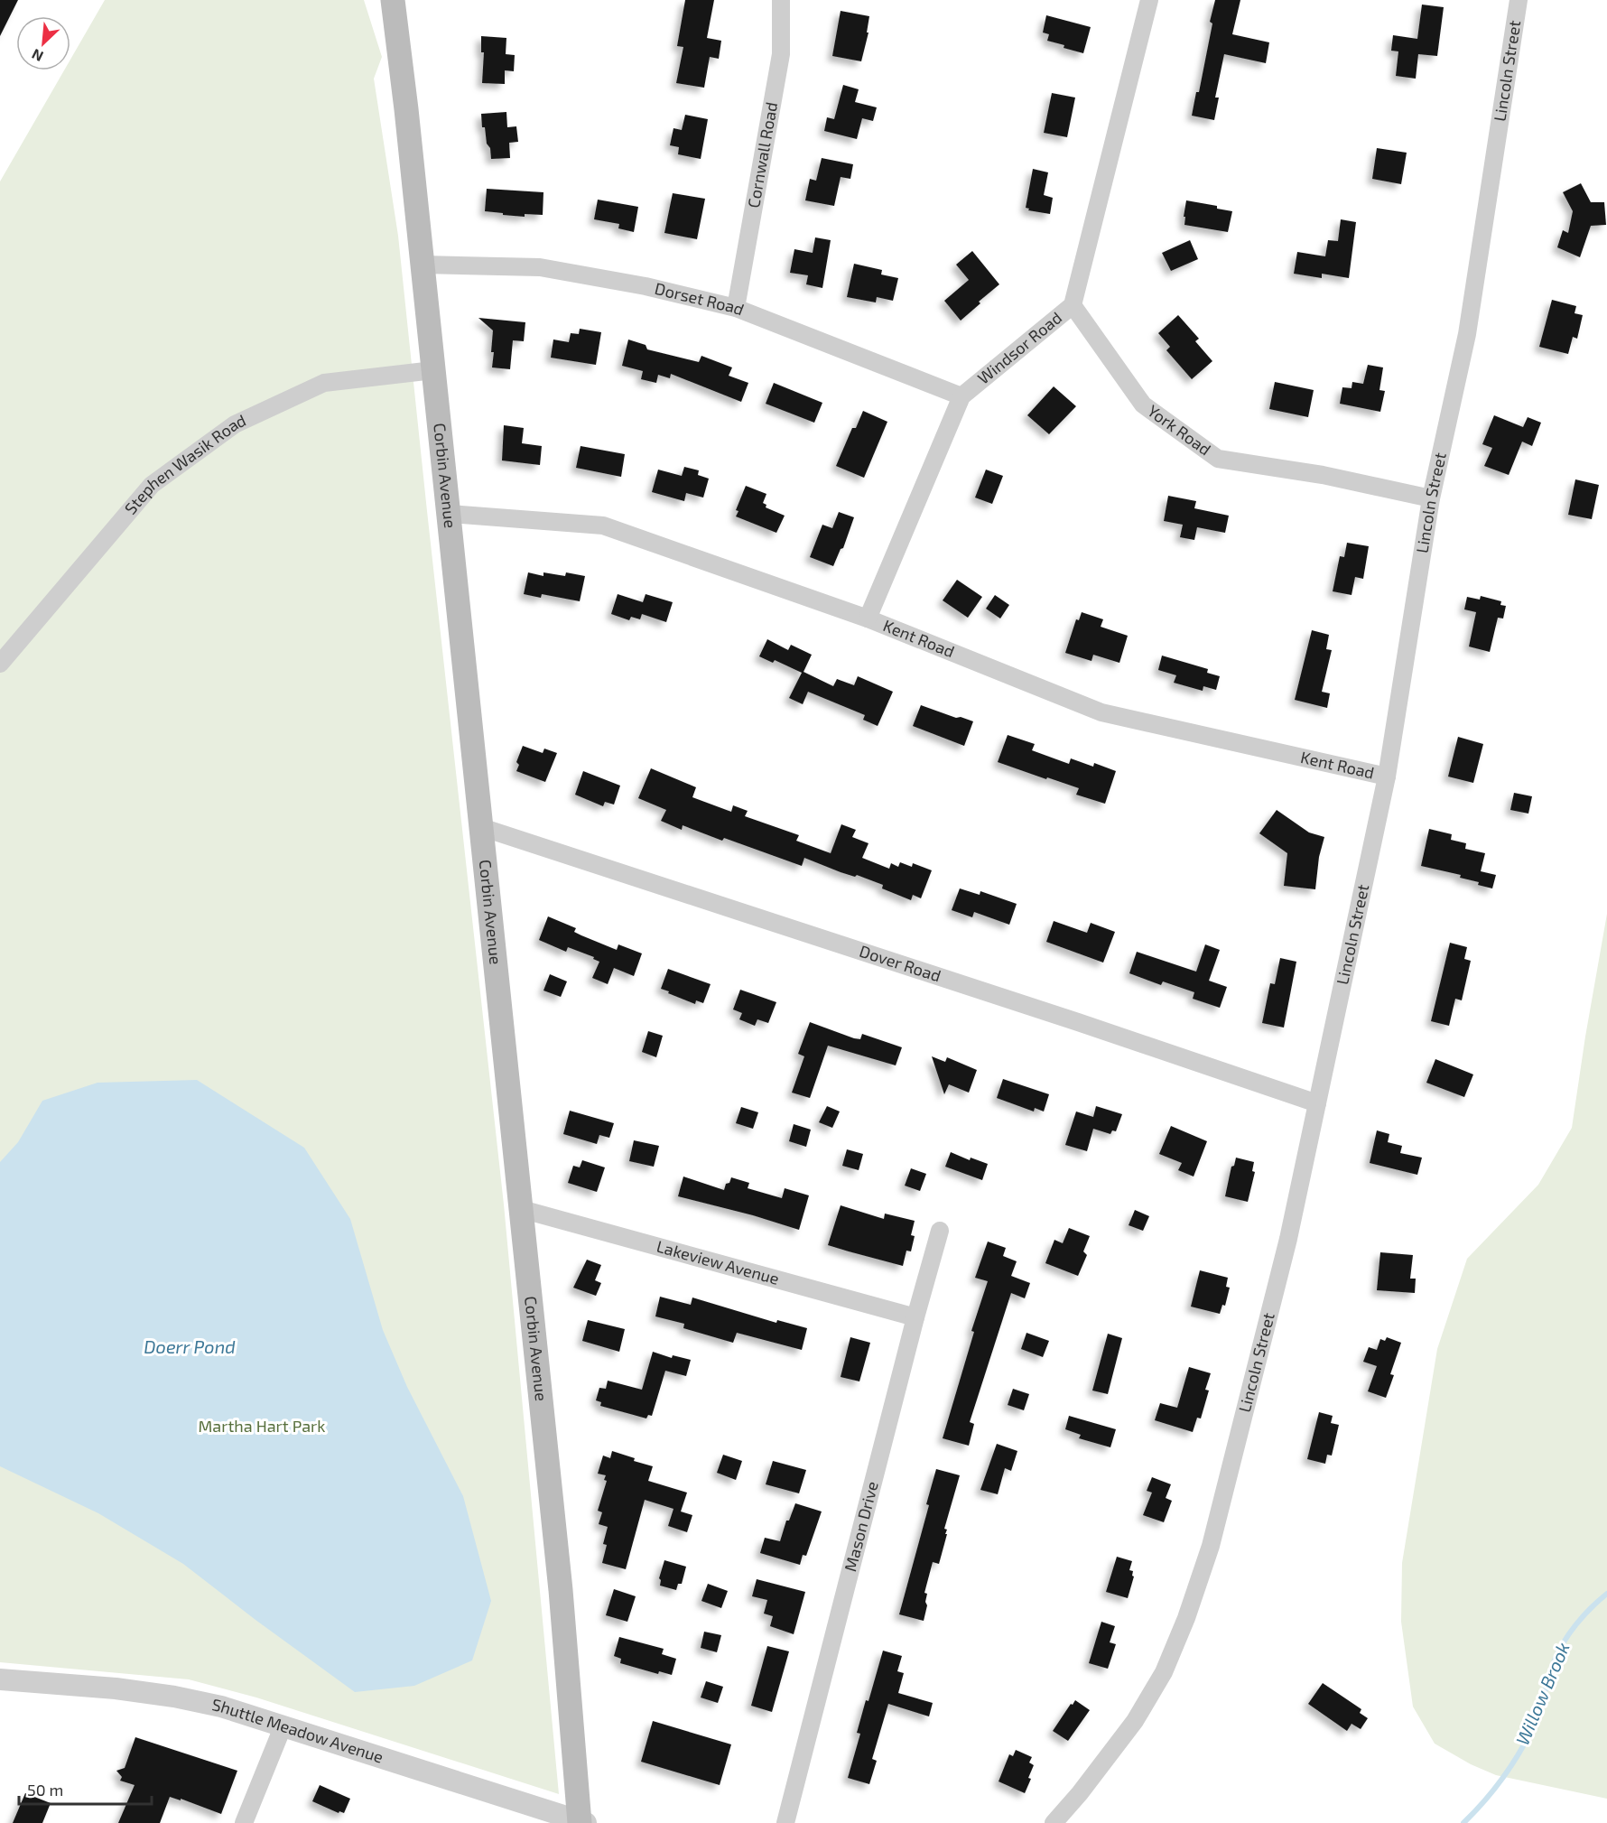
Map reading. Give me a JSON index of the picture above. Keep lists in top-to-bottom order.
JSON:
{
  "streets": {
    "main road": ["Corbin Avenue"],
    "street": [
      "Lincoln Street",
      "Cornwall Road",
      "Dorset Road",
      "Windsor Road",
      "York Road",
      "Stephen Wasik Road",
      "Kent Road",
      "Dover Road",
      "Lakeview Avenue",
      "Mason Drive",
      "Shuttle Meadow Avenue"
    ]
  },
  "crossings": [
    ["Lincoln Street", "York Road"],
    ["Lincoln Street", "Kent Road"],
    ["Lincoln Street", "Dover Road"],
    ["Cornwall Road", "Dorset Road"],
    ["Dorset Road", "Windsor Road"],
    ["Dorset Road", "Corbin Avenue"],
    ["Windsor Road", "York Road"],
    ["Windsor Road", "Kent Road"],
    ["Stephen Wasik Road", "Corbin Avenue"],
    ["Corbin Avenue", "Kent Road"],
    ["Corbin Avenue", "Dover Road"],
    ["Corbin Avenue", "Lakeview Avenue"],
    ["Corbin Avenue", "Shuttle Meadow Avenue"],
    ["Lakeview Avenue", "Mason Drive"]
  ],
  "water": ["Doerr Pond", "Willow Brook"],
  "parks": ["Martha Hart Park"],
  "scale_bar": "50 m",
  "north": "bottom left"
}
